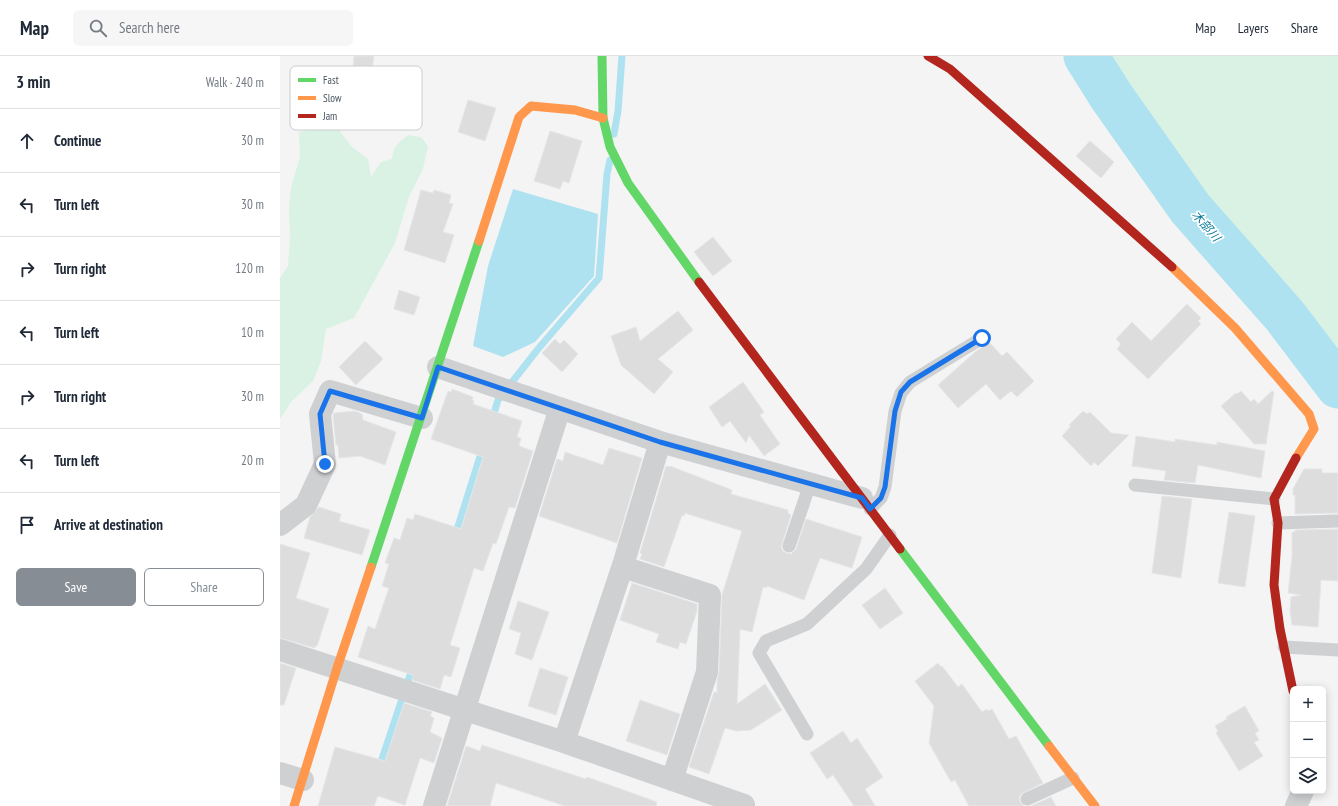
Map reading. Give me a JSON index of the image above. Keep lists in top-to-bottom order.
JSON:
{
  "water": ["木部川"],
  "legend": ["Fast", "Slow", "Jam"],
  "page": {
    "header": "Map",
    "search": "Search here",
    "nav": ["Map", "Layers", "Share"],
    "heading": ["3 min", "Walk · 240 m"],
    "list": [
      ["Continue", "30 m"],
      ["Turn left", "30 m"],
      ["Turn right", "120 m"],
      ["Turn left", "10 m"],
      ["Turn right", "30 m"],
      ["Turn left", "20 m"],
      "Arrive at destination"
    ],
    "buttons": ["Save", "Share"],
    "map_buttons": ["+", "−"]
  }
}
